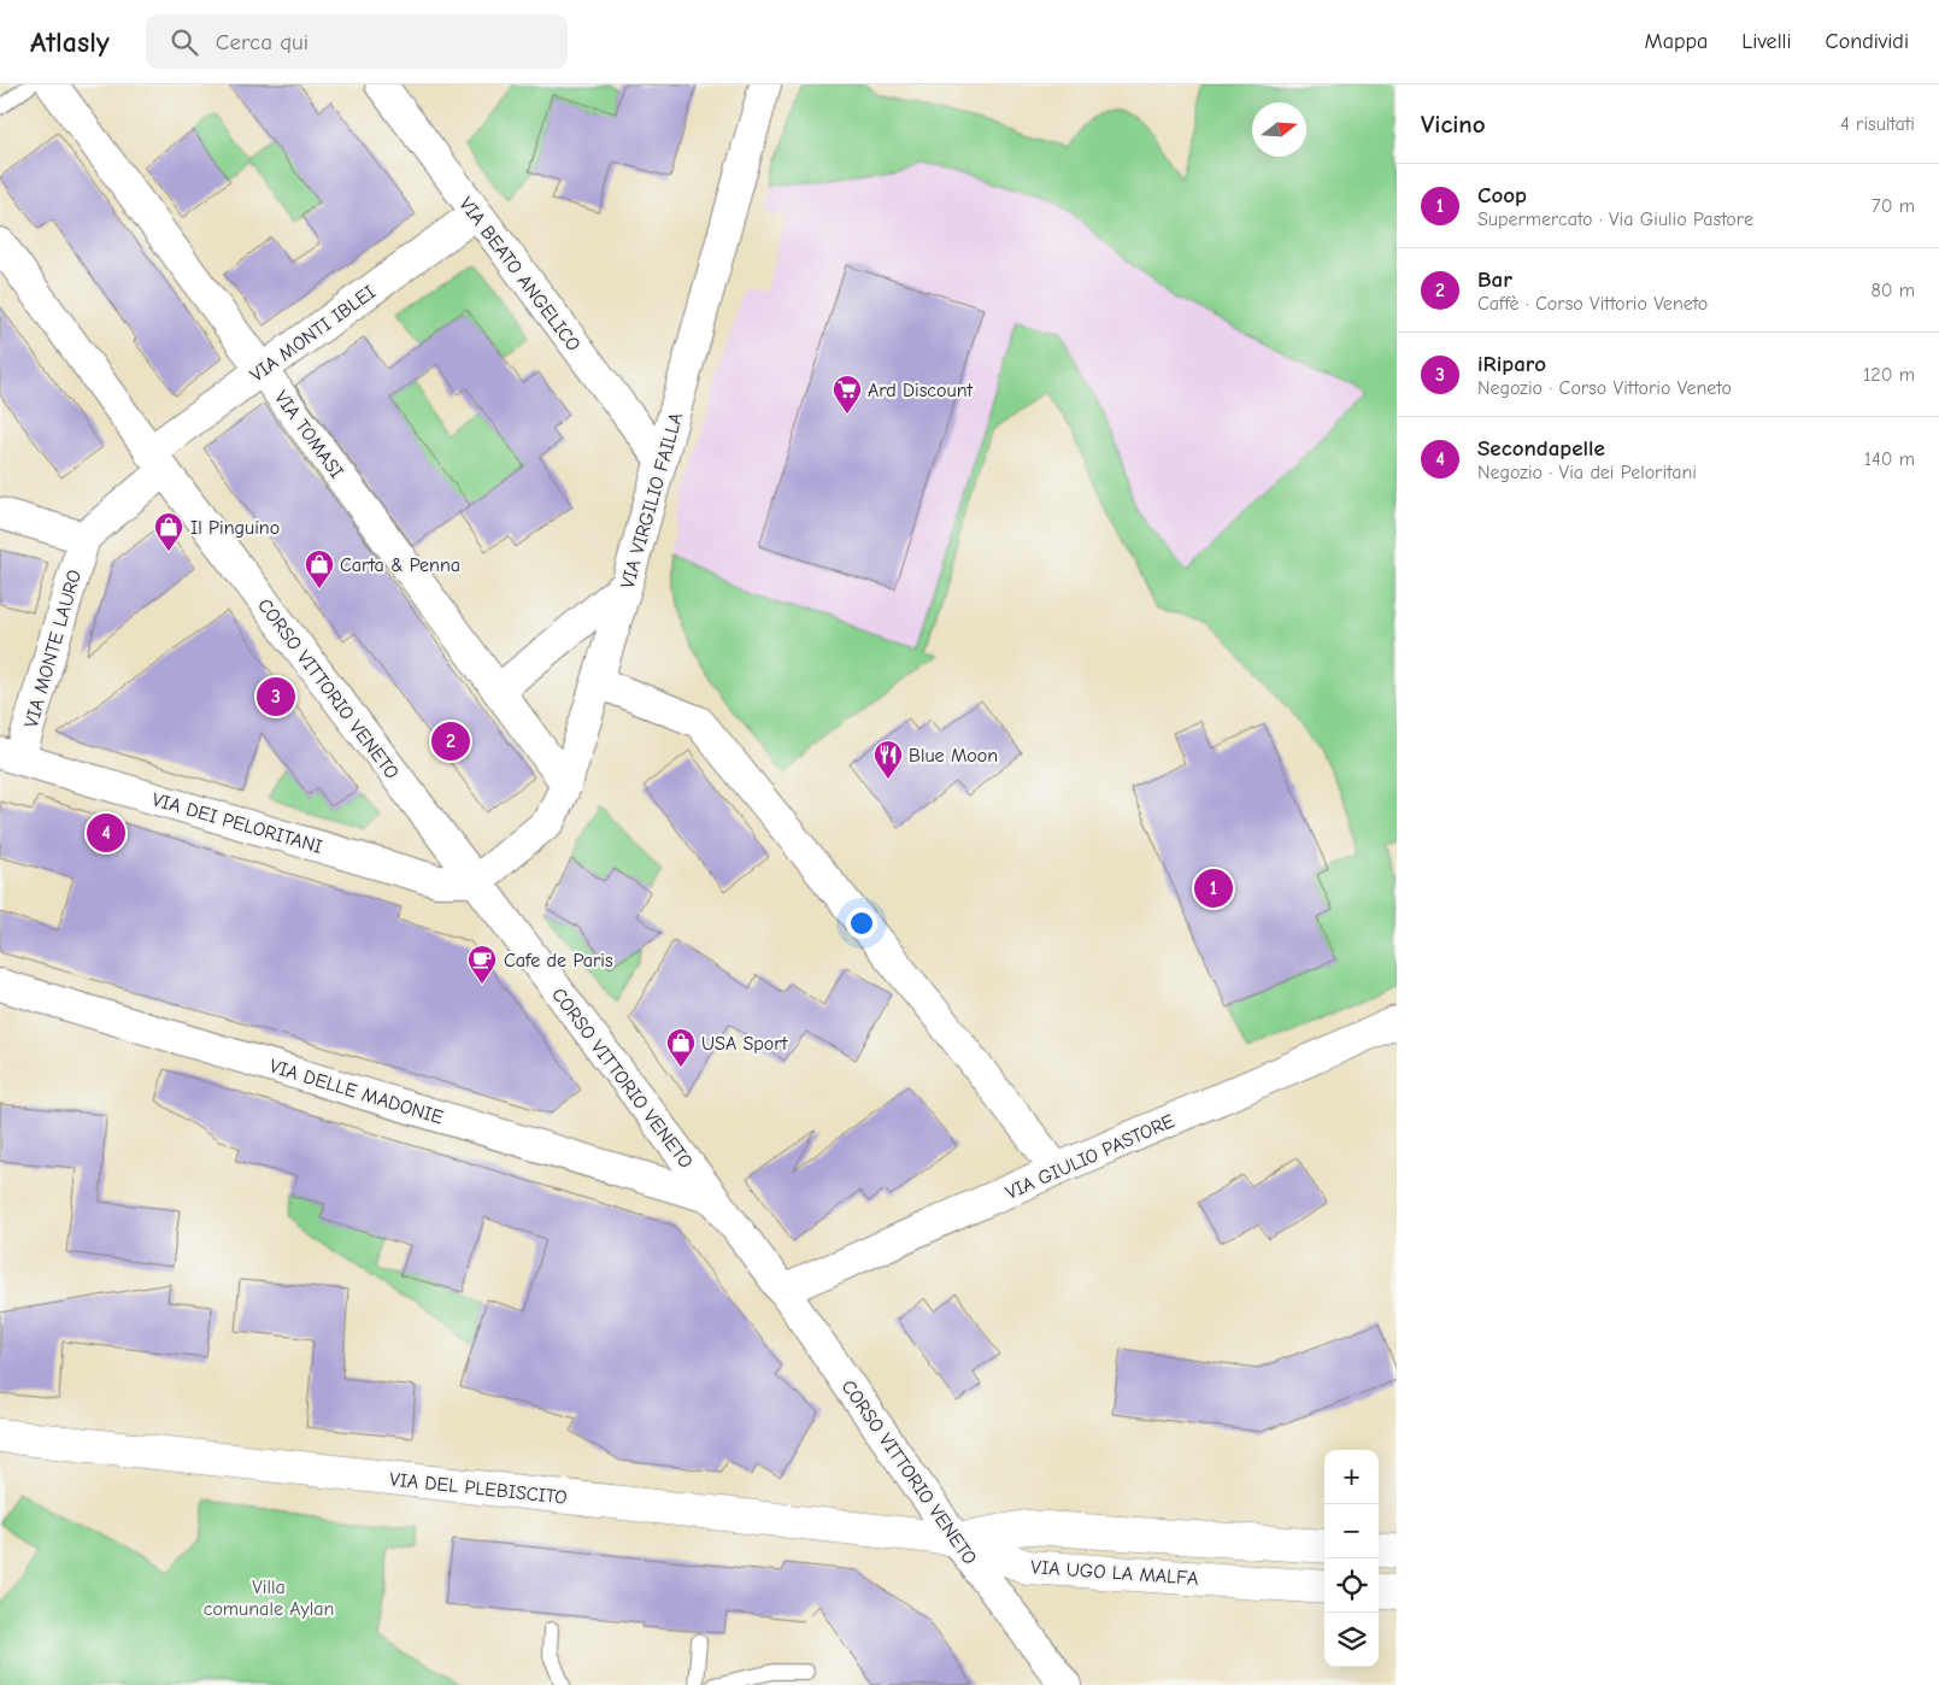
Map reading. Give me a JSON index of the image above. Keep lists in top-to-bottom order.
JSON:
{
  "streets": {
    "street": [
      "VIA BEATO ANGELICO",
      "VIA MONTI IBLEI",
      "VIA TOMASI",
      "VIA VIRGILIO FAILLA",
      "VIA MONTE LAURO",
      "CORSO VITTORIO VENETO",
      "VIA DEI PELORITANI",
      "VIA DELLE MADONIE",
      "VIA GIULIO PASTORE",
      "VIA DEL PLEBISCITO",
      "VIA UGO LA MALFA"
    ]
  },
  "crossings": [
    ["VIA BEATO ANGELICO", "VIA MONTI IBLEI"],
    ["VIA BEATO ANGELICO", "VIA VIRGILIO FAILLA"],
    ["VIA MONTI IBLEI", "VIA TOMASI"],
    ["VIA MONTI IBLEI", "VIA MONTE LAURO"],
    ["VIA MONTI IBLEI", "CORSO VITTORIO VENETO"],
    ["VIA TOMASI", "VIA VIRGILIO FAILLA"],
    ["VIA VIRGILIO FAILLA", "CORSO VITTORIO VENETO"],
    ["VIA VIRGILIO FAILLA", "VIA DEI PELORITANI"],
    ["VIA MONTE LAURO", "VIA DEI PELORITANI"],
    ["CORSO VITTORIO VENETO", "VIA DEI PELORITANI"],
    ["CORSO VITTORIO VENETO", "VIA DELLE MADONIE"],
    ["CORSO VITTORIO VENETO", "VIA GIULIO PASTORE"],
    ["CORSO VITTORIO VENETO", "VIA DEL PLEBISCITO"],
    ["CORSO VITTORIO VENETO", "VIA UGO LA MALFA"],
    ["VIA DEL PLEBISCITO", "VIA UGO LA MALFA"]
  ],
  "parks": ["Villa comunale Aylan"],
  "places": {
    "supermarket": ["Ard Discount"],
    "shop": ["Il Pinguino", "Carta & Penna", "USA Sport"],
    "restaurant": ["Blue Moon"],
    "cafe": ["Cafe de Paris"]
  },
  "north": "right",
  "page": {
    "header": "Atlasly",
    "search": "Cerca qui",
    "nav": ["Mappa", "Livelli", "Condividi"],
    "heading": ["Vicino", "4 risultati"],
    "list": [
      {
        "mark": "1",
        "name": "Coop",
        "note": "Supermercato · Via Giulio Pastore",
        "value": "70 m"
      },
      {
        "mark": "2",
        "name": "Bar",
        "note": "Caffè · Corso Vittorio Veneto",
        "value": "80 m"
      },
      {
        "mark": "3",
        "name": "iRiparo",
        "note": "Negozio · Corso Vittorio Veneto",
        "value": "120 m"
      },
      {
        "mark": "4",
        "name": "Secondapelle",
        "note": "Negozio · Via dei Peloritani",
        "value": "140 m"
      }
    ],
    "pins": [
      "3",
      "2",
      "4",
      "1"
    ],
    "map_buttons": ["+", "−"]
  }
}
